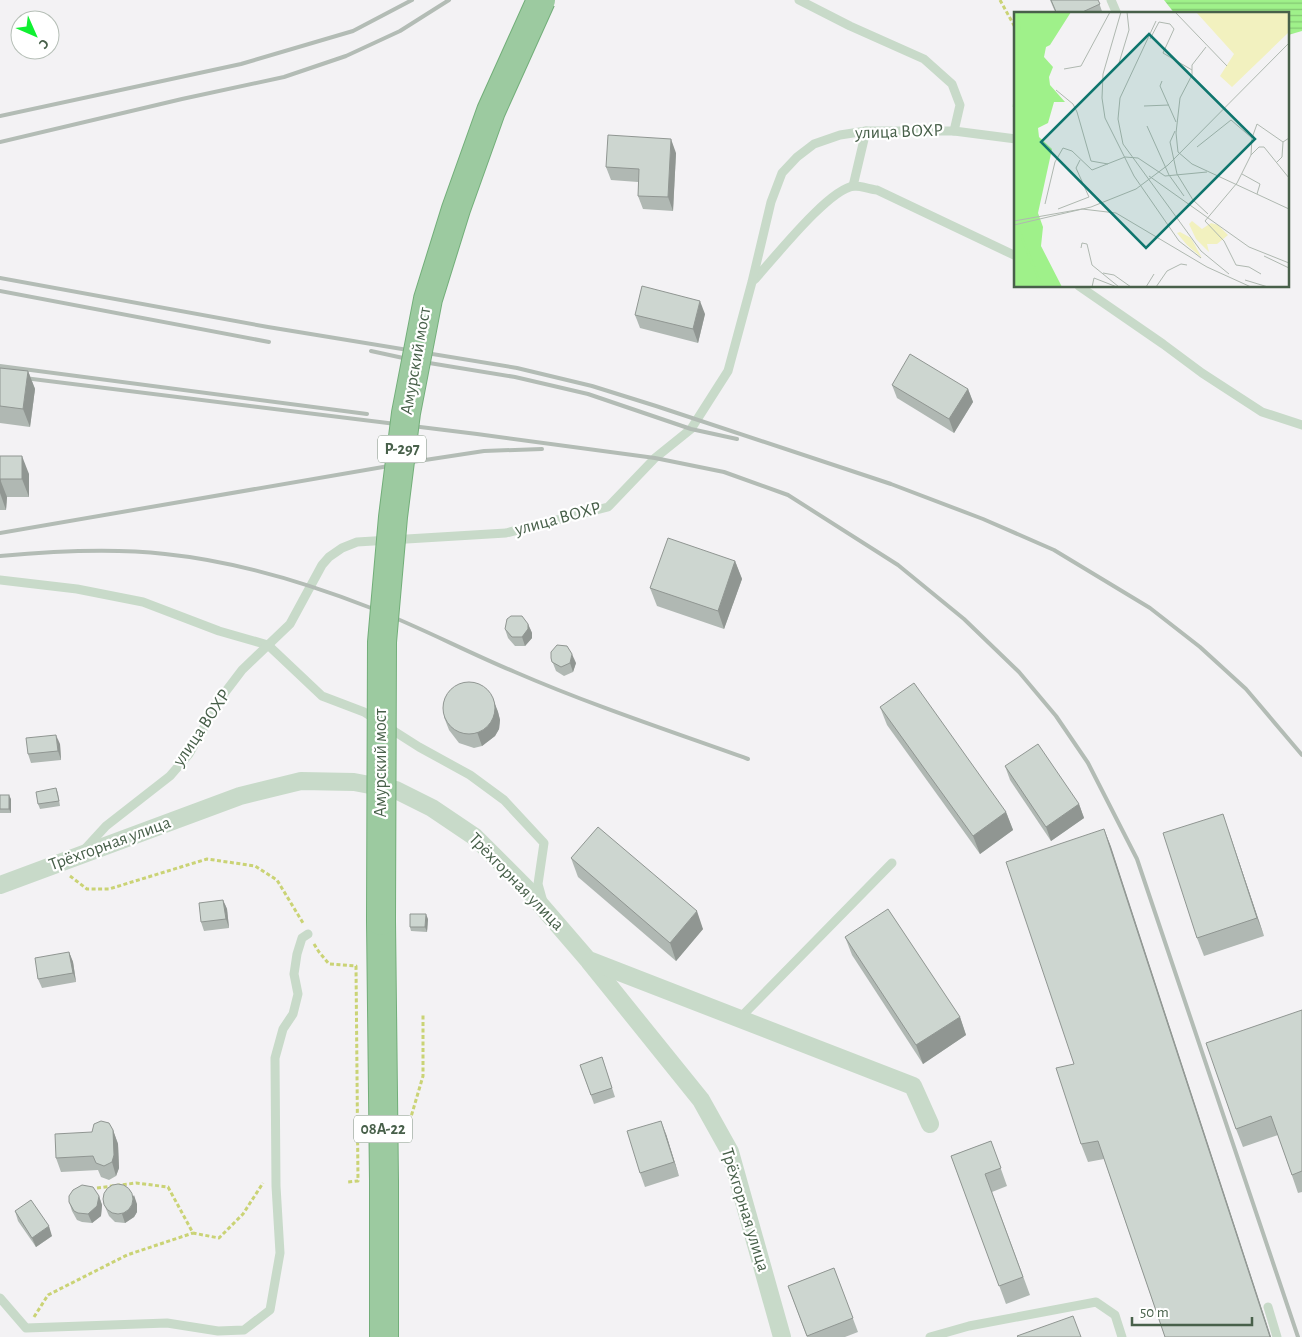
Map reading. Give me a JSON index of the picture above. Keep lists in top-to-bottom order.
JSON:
{
  "streets": {
    "highway": ["Амурский мост", "Р-297", "08А-22"],
    "street": ["Трёхгорная улица"],
    "lane": ["улица ВОХР"]
  },
  "crossings": [
    ["улица ВОХР", "Трёхгорная улица"],
    ["Амурский мост", "08А-22"]
  ],
  "scale_bar": "50 m",
  "north": "bottom right"
}
